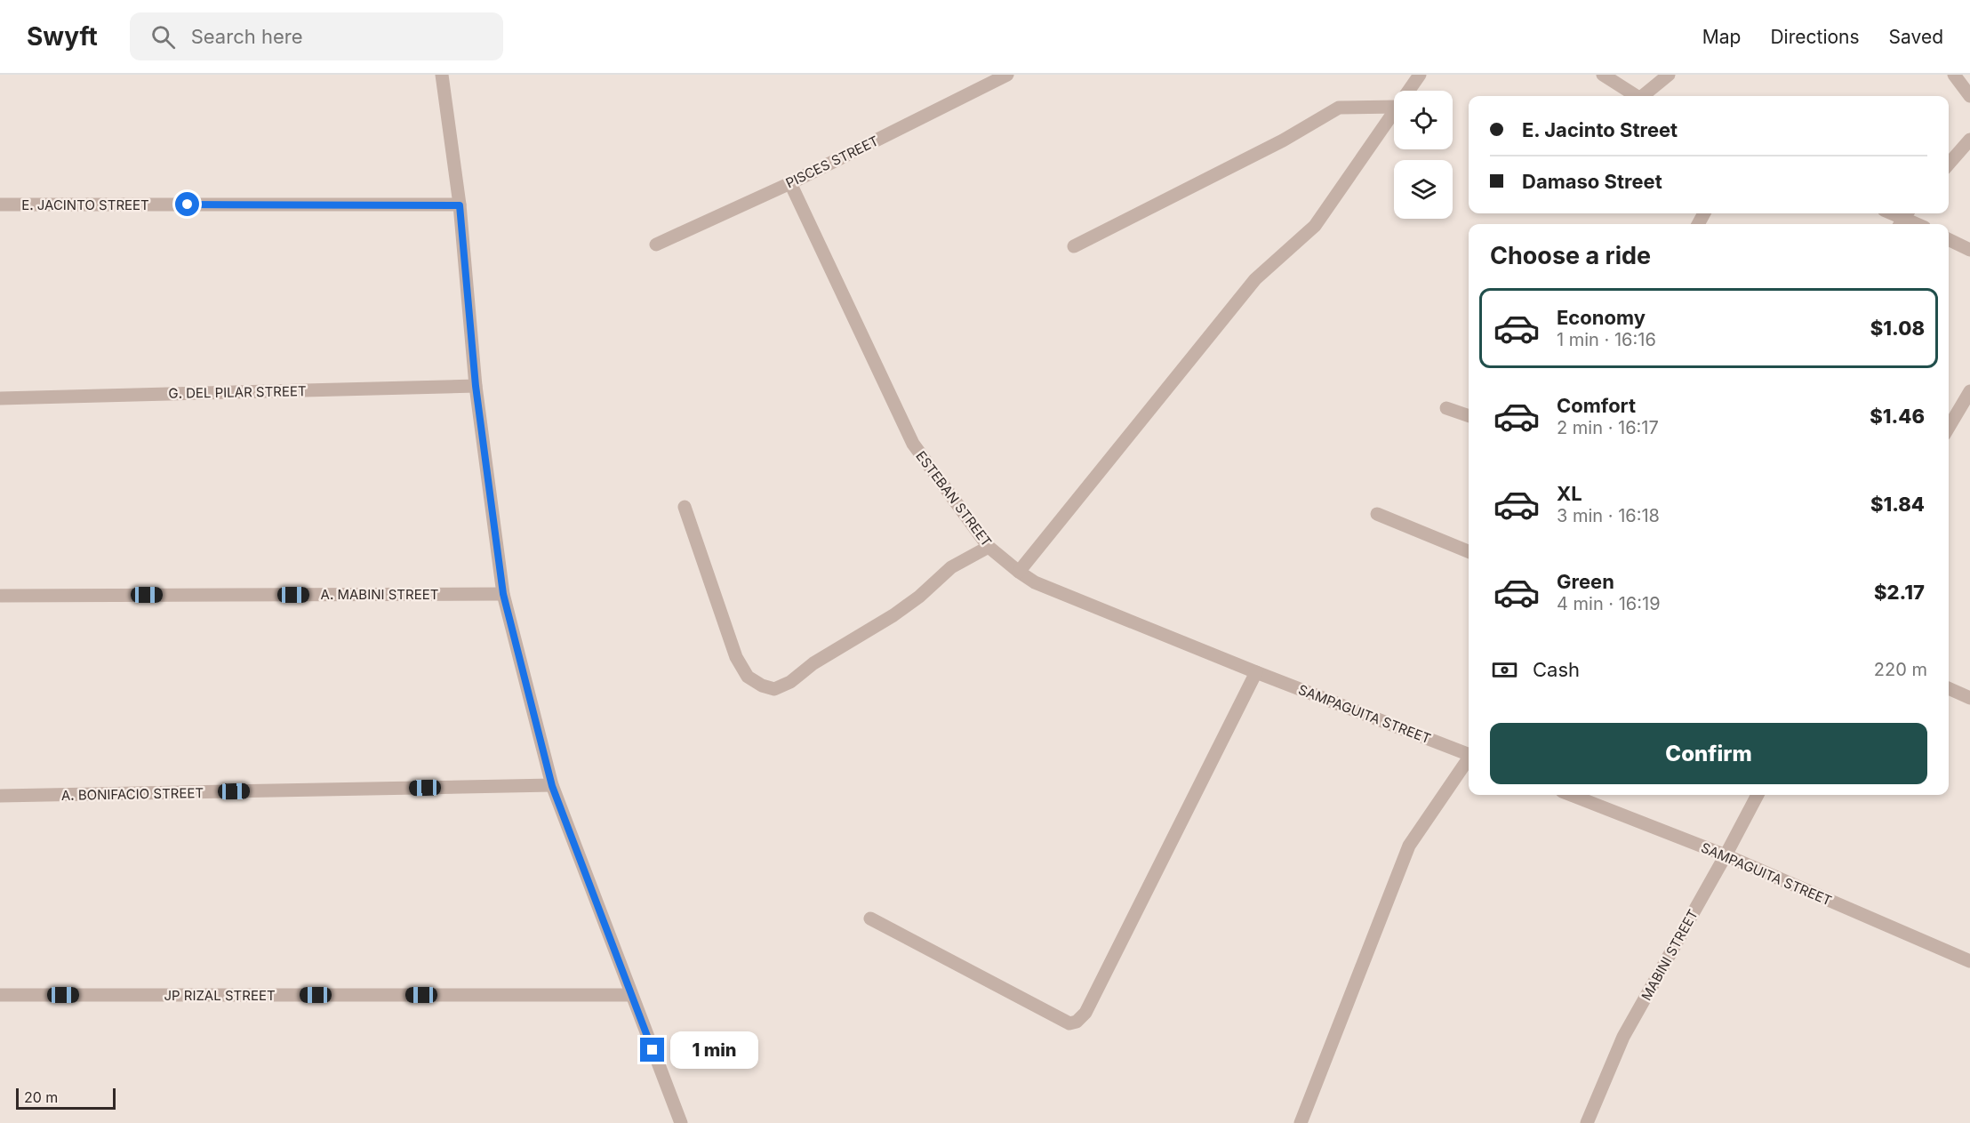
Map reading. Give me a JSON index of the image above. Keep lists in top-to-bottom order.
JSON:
{
  "streets": {
    "street": [
      "PISCES STREET",
      "E. JACINTO STREET",
      "G. DEL PILAR STREET",
      "ESTEBAN STREET",
      "A. MABINI STREET",
      "SAMPAGUITA STREET",
      "A. BONIFACIO STREET",
      "MABINI STREET",
      "JP RIZAL STREET"
    ]
  },
  "crossings": [
    ["PISCES STREET", "ESTEBAN STREET"],
    ["ESTEBAN STREET", "SAMPAGUITA STREET"],
    ["SAMPAGUITA STREET", "MABINI STREET"]
  ],
  "scale_bar": "20 m",
  "page": {
    "header": "Swyft",
    "search": "Search here",
    "nav": ["Map", "Directions", "Saved"],
    "banner": ["E. Jacinto Street", "Damaso Street"],
    "heading": "Choose a ride",
    "list": [
      {
        "name": "Economy",
        "note": "1 min · 16:16",
        "value": "$1.08"
      },
      {
        "name": "Comfort",
        "note": "2 min · 16:17",
        "value": "$1.46"
      },
      {
        "name": "XL",
        "note": "3 min · 16:18",
        "value": "$1.84"
      },
      {
        "name": "Green",
        "note": "4 min · 16:19",
        "value": "$2.17"
      }
    ],
    "pay": ["Cash", "220 m"],
    "buttons": "Confirm",
    "bubble": "1 min",
    "scale": "20 m"
  }
}
